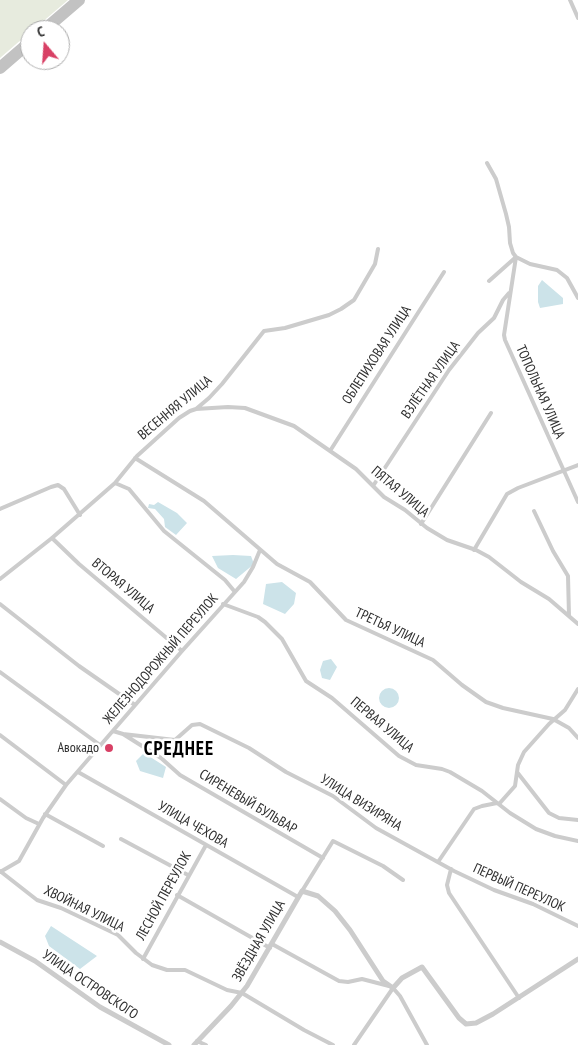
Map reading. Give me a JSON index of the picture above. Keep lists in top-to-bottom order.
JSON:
{
  "streets": {
    "street": [
      "ОБЛЕПИХОВАЯ УЛИЦА",
      "ВЗЛЁТНАЯ УЛИЦА",
      "ТОПОЛЬНАЯ УЛИЦА",
      "ВЕСЕННЯЯ УЛИЦА",
      "ПЯТАЯ УЛИЦА",
      "ВТОРАЯ УЛИЦА",
      "ТРЕТЬЯ УЛИЦА",
      "ЖЕЛЕЗНОДОРОЖНЫЙ ПЕРЕУЛОК",
      "ПЕРВАЯ УЛИЦА",
      "СИРЕНЕВЫЙ БУЛЬВАР",
      "УЛИЦА ВИЗИРЯНА",
      "УЛИЦА ЧЕХОВА",
      "ПЕРВЫЙ ПЕРЕУЛОК",
      "ЛЕСНОЙ ПЕРЕУЛОК",
      "ХВОЙНАЯ УЛИЦА",
      "ЗВЁЗДНАЯ УЛИЦА",
      "УЛИЦА ОСТРОВСКОГО"
    ]
  },
  "crossings": [
    ["ОБЛЕПИХОВАЯ УЛИЦА", "ПЯТАЯ УЛИЦА"],
    ["ВЗЛЁТНАЯ УЛИЦА", "ТОПОЛЬНАЯ УЛИЦА"],
    ["ВЗЛЁТНАЯ УЛИЦА", "ПЯТАЯ УЛИЦА"],
    ["ВЕСЕННЯЯ УЛИЦА", "ПЯТАЯ УЛИЦА"],
    ["ВЕСЕННЯЯ УЛИЦА", "ТРЕТЬЯ УЛИЦА"],
    ["ВТОРАЯ УЛИЦА", "ЖЕЛЕЗНОДОРОЖНЫЙ ПЕРЕУЛОК"],
    ["ТРЕТЬЯ УЛИЦА", "ЖЕЛЕЗНОДОРОЖНЫЙ ПЕРЕУЛОК"],
    ["ЖЕЛЕЗНОДОРОЖНЫЙ ПЕРЕУЛОК", "ПЕРВАЯ УЛИЦА"],
    ["ЖЕЛЕЗНОДОРОЖНЫЙ ПЕРЕУЛОК", "СИРЕНЕВЫЙ БУЛЬВАР"],
    ["ЖЕЛЕЗНОДОРОЖНЫЙ ПЕРЕУЛОК", "УЛИЦА ЧЕХОВА"],
    ["ЖЕЛЕЗНОДОРОЖНЫЙ ПЕРЕУЛОК", "ХВОЙНАЯ УЛИЦА"],
    ["СИРЕНЕВЫЙ БУЛЬВАР", "УЛИЦА ВИЗИРЯНА"],
    ["СИРЕНЕВЫЙ БУЛЬВАР", "ЗВЁЗДНАЯ УЛИЦА"],
    ["УЛИЦА ВИЗИРЯНА", "ПЕРВЫЙ ПЕРЕУЛОК"],
    ["УЛИЦА ЧЕХОВА", "ЛЕСНОЙ ПЕРЕУЛОК"],
    ["УЛИЦА ЧЕХОВА", "ЗВЁЗДНАЯ УЛИЦА"],
    ["ЛЕСНОЙ ПЕРЕУЛОК", "ХВОЙНАЯ УЛИЦА"],
    ["ХВОЙНАЯ УЛИЦА", "ЗВЁЗДНАЯ УЛИЦА"]
  ],
  "districts": ["СРЕДНЕЕ"],
  "places": ["Авокадо"],
  "north": "top"
}
